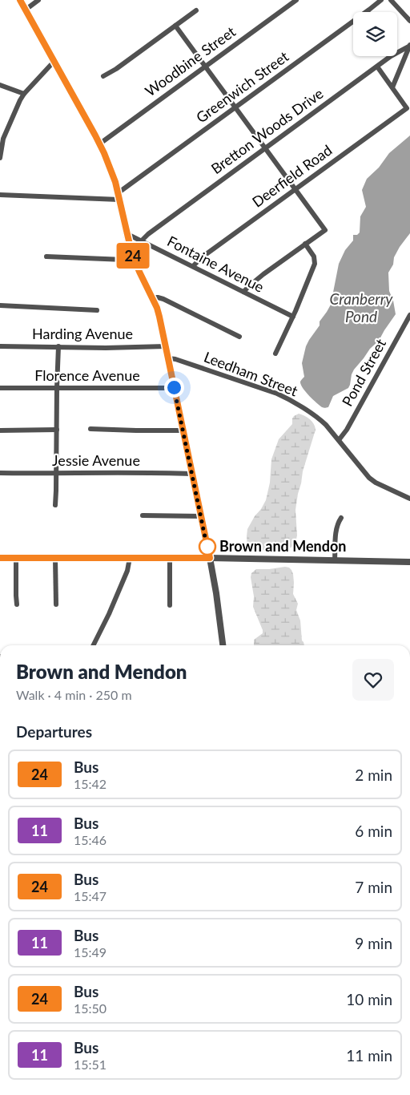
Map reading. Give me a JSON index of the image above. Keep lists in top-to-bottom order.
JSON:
{
  "streets": {
    "street": [
      "Woodbine Street",
      "Greenwich Street",
      "Bretton Woods Drive",
      "Deerfield Road",
      "Fontaine Avenue",
      "Harding Avenue",
      "Pond Street",
      "Leedham Street",
      "Florence Avenue",
      "Jessie Avenue"
    ]
  },
  "crossings": [
    ["Bretton Woods Drive", "Fontaine Avenue"],
    ["Deerfield Road", "Fontaine Avenue"],
    ["Pond Street", "Leedham Street"]
  ],
  "water": ["Cranberry Pond"],
  "places": ["Brown and Mendon"],
  "lines": ["bus line 24"],
  "page": {
    "on_map": "24",
    "heading": [
      ["Brown and Mendon", "Walk · 4 min · 250 m"],
      "Departures"
    ],
    "list": [
      {
        "mark": "24",
        "name": "Bus",
        "note": "15:42",
        "value": "2 min"
      },
      {
        "mark": "11",
        "name": "Bus",
        "note": "15:46",
        "value": "6 min"
      },
      {
        "mark": "24",
        "name": "Bus",
        "note": "15:47",
        "value": "7 min"
      },
      {
        "mark": "11",
        "name": "Bus",
        "note": "15:49",
        "value": "9 min"
      },
      {
        "mark": "24",
        "name": "Bus",
        "note": "15:50",
        "value": "10 min"
      },
      {
        "mark": "11",
        "name": "Bus",
        "note": "15:51",
        "value": "11 min"
      }
    ]
  }
}
